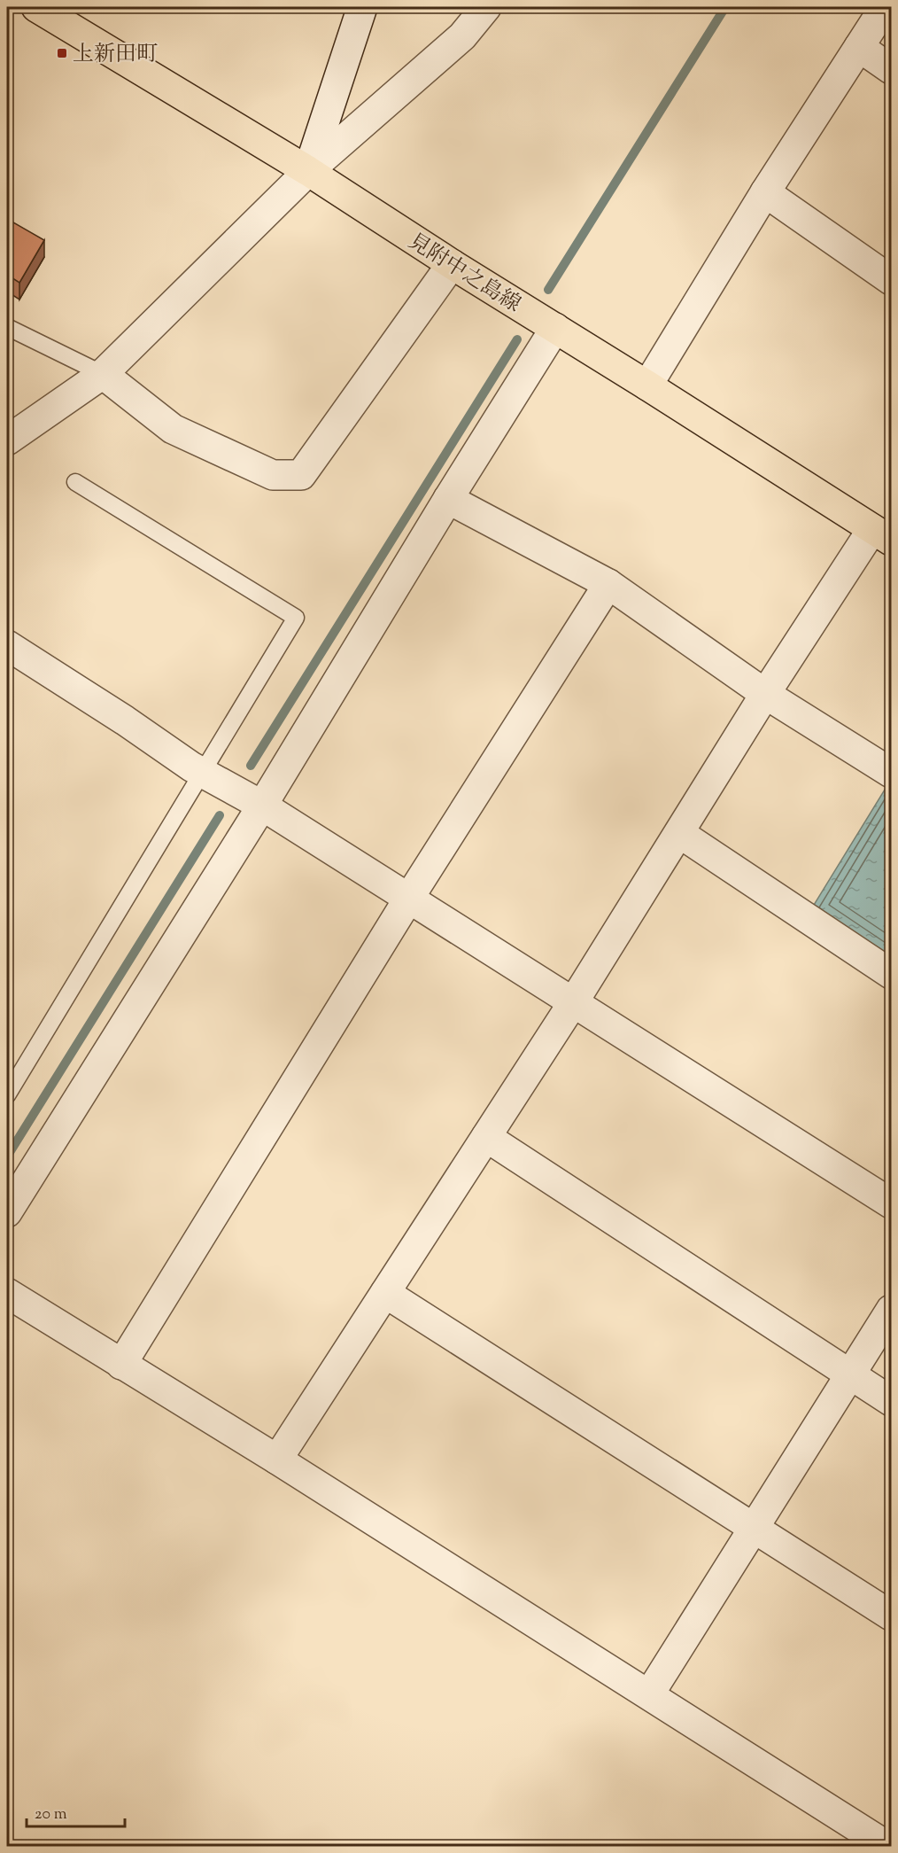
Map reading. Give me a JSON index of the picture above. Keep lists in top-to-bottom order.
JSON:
{
  "streets": {
    "main road": ["見附中之島線"]
  },
  "places": {
    "transit": ["上新田町"]
  },
  "scale_bar": "20 m"
}
